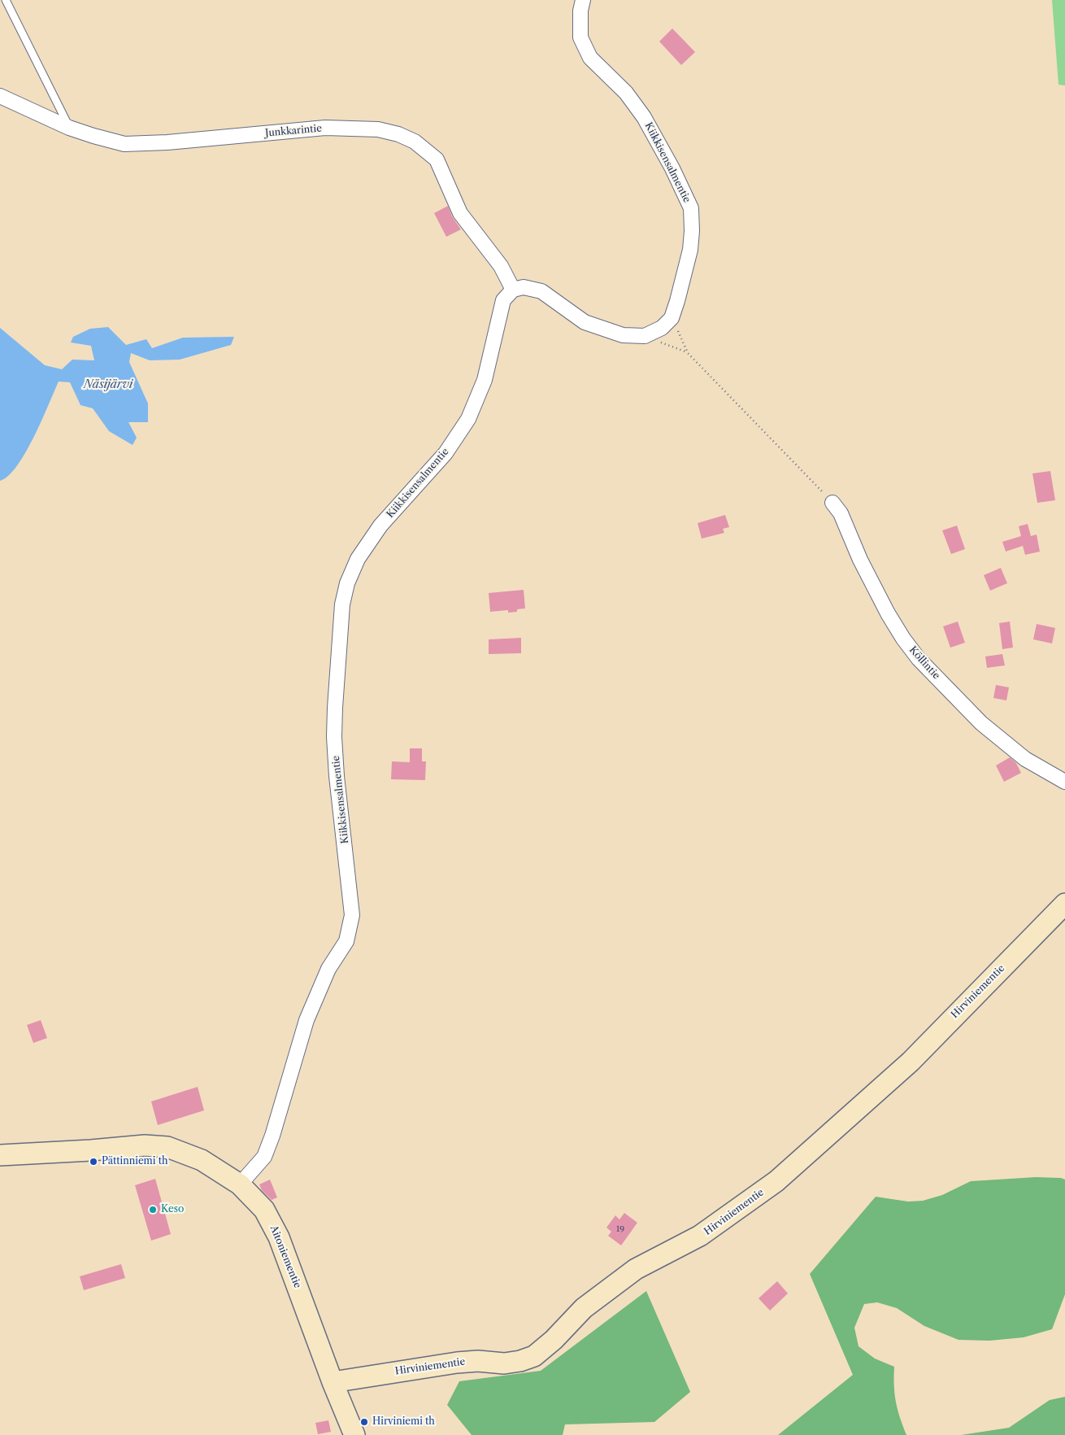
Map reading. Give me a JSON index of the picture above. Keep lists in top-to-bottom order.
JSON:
{
  "streets": {
    "street": [
      "Junkkarintie",
      "Kiikkisensalmentie",
      "Köllintie",
      "Hirviniementie",
      "Aitoniementie"
    ]
  },
  "crossings": [
    ["Junkkarintie", "Kiikkisensalmentie"],
    ["Kiikkisensalmentie", "Aitoniementie"],
    ["Hirviniementie", "Aitoniementie"]
  ],
  "water": ["Näsijärvi"],
  "places": ["Pättinniemi th", "Keso", "Hirviniemi th"],
  "house_numbers": ["19"]
}
